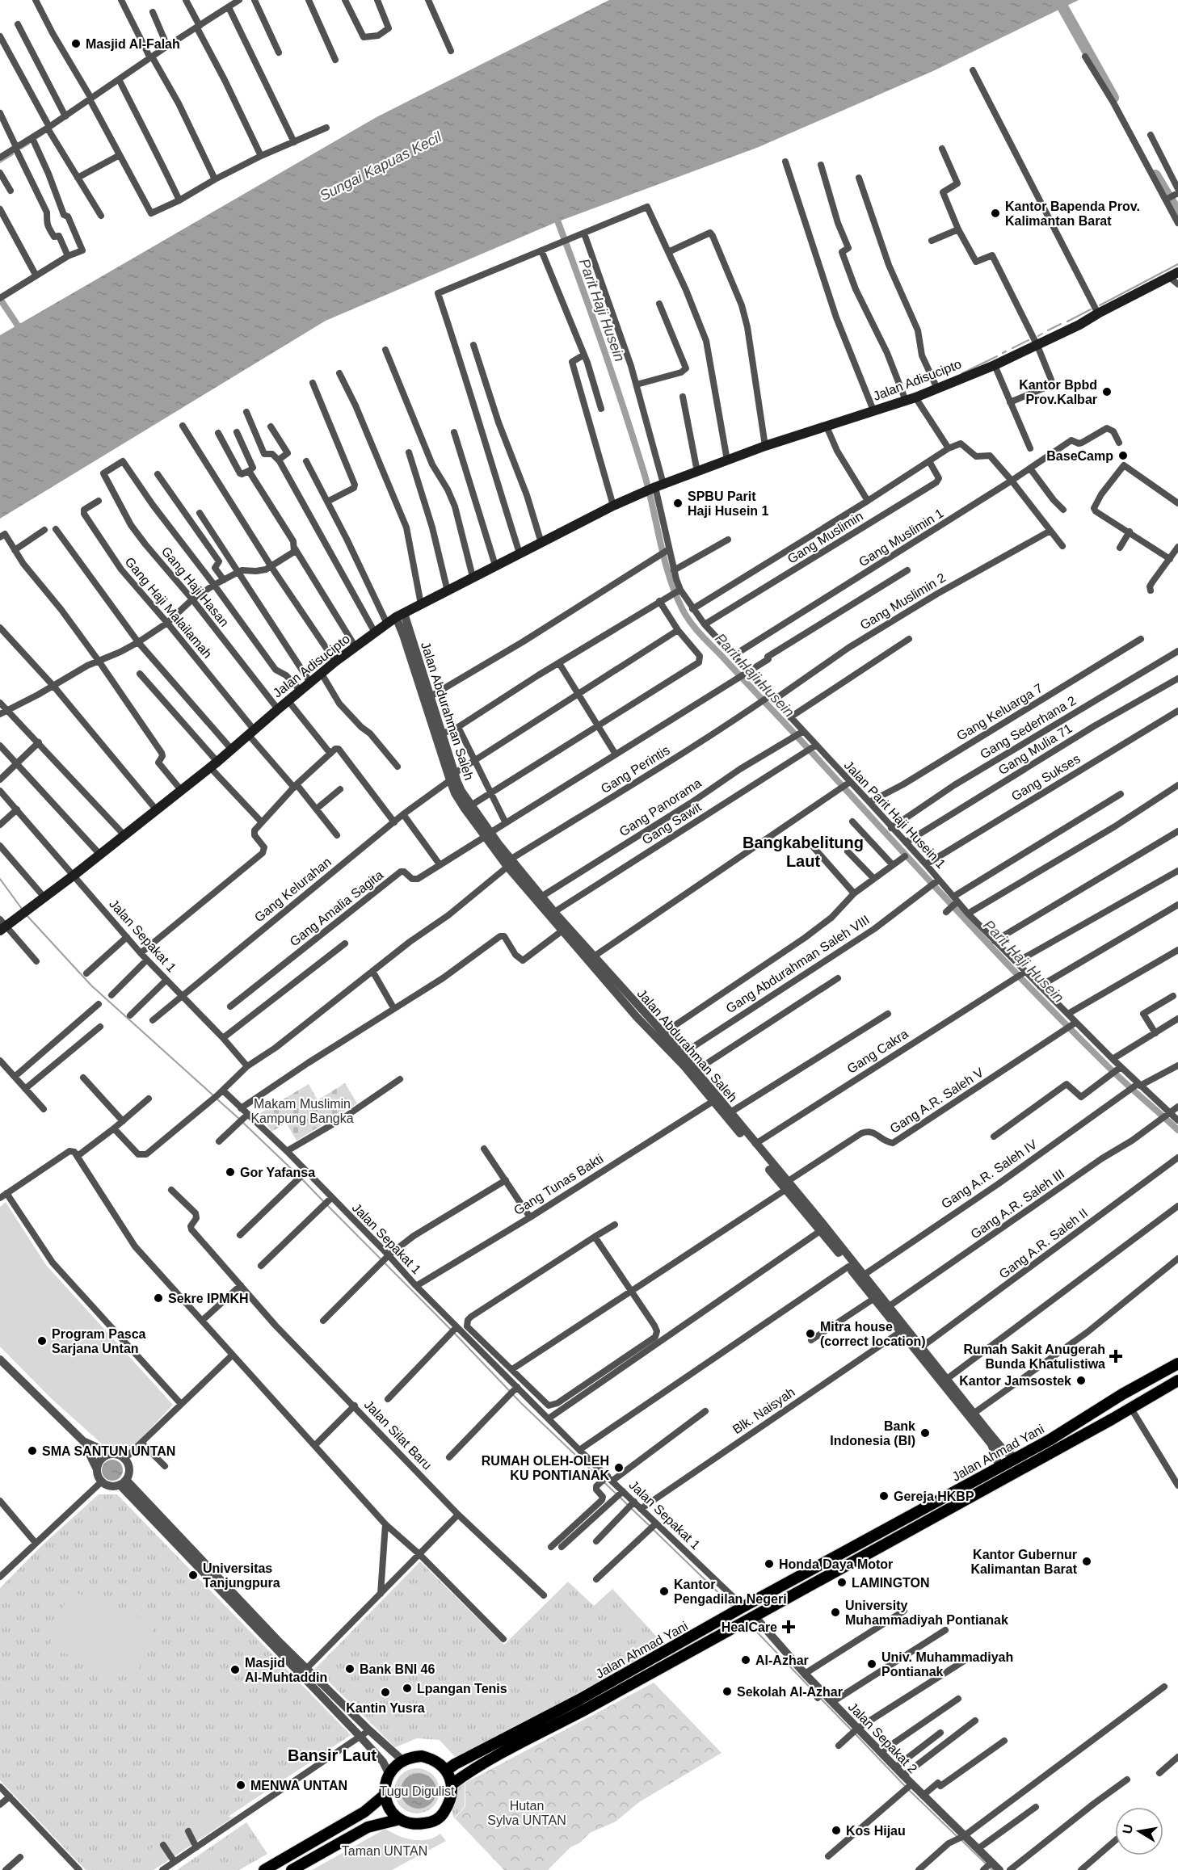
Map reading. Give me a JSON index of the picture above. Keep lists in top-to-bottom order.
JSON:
{
  "streets": {
    "highway": ["Jalan Ahmad Yani"],
    "main road": ["Jalan Adisucipto"],
    "street": [
      "Gang Muslimin",
      "Gang Muslimin 1",
      "Gang Haji Hasan",
      "Gang Muslimin 2",
      "Gang Haji Malailamah",
      "Jalan Abdurahman Saleh",
      "Gang Keluarga 7",
      "Gang Sederhana 2",
      "Gang Mulia 71",
      "Gang Perintis",
      "Gang Sukses",
      "Gang Panorama",
      "Jalan Parit Haji Husein 1",
      "Gang Sawit",
      "Gang Kelurahan",
      "Gang Amalia Sagita",
      "Jalan Sepakat 1",
      "Gang Abdurahman Saleh VIII",
      "Gang Cakra",
      "Gang A.R. Saleh V",
      "Gang A.R. Saleh IV",
      "Gang Tunas Bakti",
      "Gang A.R. Saleh III",
      "Gang A.R. Saleh II",
      "Blk. Naisyah",
      "Jalan Silat Baru",
      "Jalan Sepakat 2"
    ]
  },
  "crossings": [
    ["Jalan Adisucipto", "Gang Haji Hasan"],
    ["Jalan Adisucipto", "Gang Haji Malailamah"],
    ["Jalan Adisucipto", "Jalan Abdurahman Saleh"],
    ["Jalan Adisucipto", "Jalan Parit Haji Husein 1"],
    ["Jalan Adisucipto", "Jalan Sepakat 1"],
    ["Gang Muslimin", "Jalan Parit Haji Husein 1"],
    ["Gang Muslimin 1", "Jalan Parit Haji Husein 1"],
    ["Gang Muslimin 2", "Gang Perintis"],
    ["Gang Muslimin 2", "Jalan Parit Haji Husein 1"],
    ["Jalan Abdurahman Saleh", "Gang Perintis"],
    ["Jalan Abdurahman Saleh", "Gang Panorama"],
    ["Jalan Abdurahman Saleh", "Gang Sawit"],
    ["Jalan Abdurahman Saleh", "Gang Kelurahan"],
    ["Jalan Abdurahman Saleh", "Gang Amalia Sagita"],
    ["Jalan Abdurahman Saleh", "Gang Abdurahman Saleh VIII"],
    ["Jalan Abdurahman Saleh", "Gang Cakra"],
    ["Jalan Abdurahman Saleh", "Gang A.R. Saleh V"],
    ["Jalan Abdurahman Saleh", "Gang A.R. Saleh IV"],
    ["Jalan Abdurahman Saleh", "Gang Tunas Bakti"],
    ["Jalan Abdurahman Saleh", "Gang A.R. Saleh III"],
    ["Jalan Abdurahman Saleh", "Gang A.R. Saleh II"],
    ["Jalan Abdurahman Saleh", "Blk. Naisyah"],
    ["Jalan Abdurahman Saleh", "Jalan Ahmad Yani"],
    ["Gang Keluarga 7", "Jalan Parit Haji Husein 1"],
    ["Gang Sederhana 2", "Jalan Parit Haji Husein 1"],
    ["Gang Mulia 71", "Jalan Parit Haji Husein 1"],
    ["Gang Perintis", "Jalan Parit Haji Husein 1"],
    ["Gang Perintis", "Jalan Sepakat 1"],
    ["Gang Sukses", "Jalan Parit Haji Husein 1"],
    ["Gang Panorama", "Jalan Parit Haji Husein 1"],
    ["Jalan Parit Haji Husein 1", "Gang Sawit"],
    ["Jalan Parit Haji Husein 1", "Gang Amalia Sagita"],
    ["Jalan Parit Haji Husein 1", "Gang Abdurahman Saleh VIII"],
    ["Jalan Parit Haji Husein 1", "Gang Cakra"],
    ["Jalan Parit Haji Husein 1", "Gang A.R. Saleh V"],
    ["Jalan Parit Haji Husein 1", "Gang A.R. Saleh IV"],
    ["Jalan Parit Haji Husein 1", "Gang A.R. Saleh III"],
    ["Gang Kelurahan", "Jalan Sepakat 1"],
    ["Jalan Sepakat 1", "Gang Tunas Bakti"],
    ["Jalan Sepakat 1", "Blk. Naisyah"],
    ["Jalan Sepakat 1", "Jalan Ahmad Yani"],
    ["Jalan Ahmad Yani", "Jalan Sepakat 2"]
  ],
  "districts": ["Bangkabelitung Laut", "Bansir Laut"],
  "water": ["Sungai Kapuas Kecil", "Parit Haji Husein"],
  "parks": [
    "Makam Muslimin Kampung Bangka",
    "Tugu Digulist",
    "Hutan Sylva UNTAN",
    "Taman UNTAN"
  ],
  "places": {
    "other": [
      "Masjid Al-Falah",
      "Kantor Bapenda Prov. Kalimantan Barat",
      "Kantor Bpbd Prov.Kalbar",
      "BaseCamp",
      "SPBU Parit Haji Husein 1",
      "Gor Yafansa",
      "Sekre IPMKH",
      "Mitra house (correct location)",
      "Program Pasca Sarjana Untan",
      "Kantor Jamsostek",
      "Bank Indonesia (BI)",
      "SMA SANTUN UNTAN",
      "RUMAH OLEH-OLEH KU PONTIANAK",
      "Gereja HKBP",
      "Kantor Gubernur Kalimantan Barat",
      "Honda Daya Motor",
      "Universitas Tanjungpura",
      "LAMINGTON",
      "Kantor Pengadilan Negeri",
      "University Muhammadiyah Pontianak",
      "Al-Azhar",
      "Univ. Muhammadiyah Pontianak",
      "Bank BNI 46",
      "Masjid Al-Muhtaddin",
      "Lpangan Tenis",
      "Sekolah Al-Azhar",
      "Kantin Yusra",
      "MENWA UNTAN",
      "Kos Hijau"
    ],
    "health": ["Rumah Sakit Anugerah Bunda Khatulistiwa", "HealCare"]
  },
  "north": "left"
}
